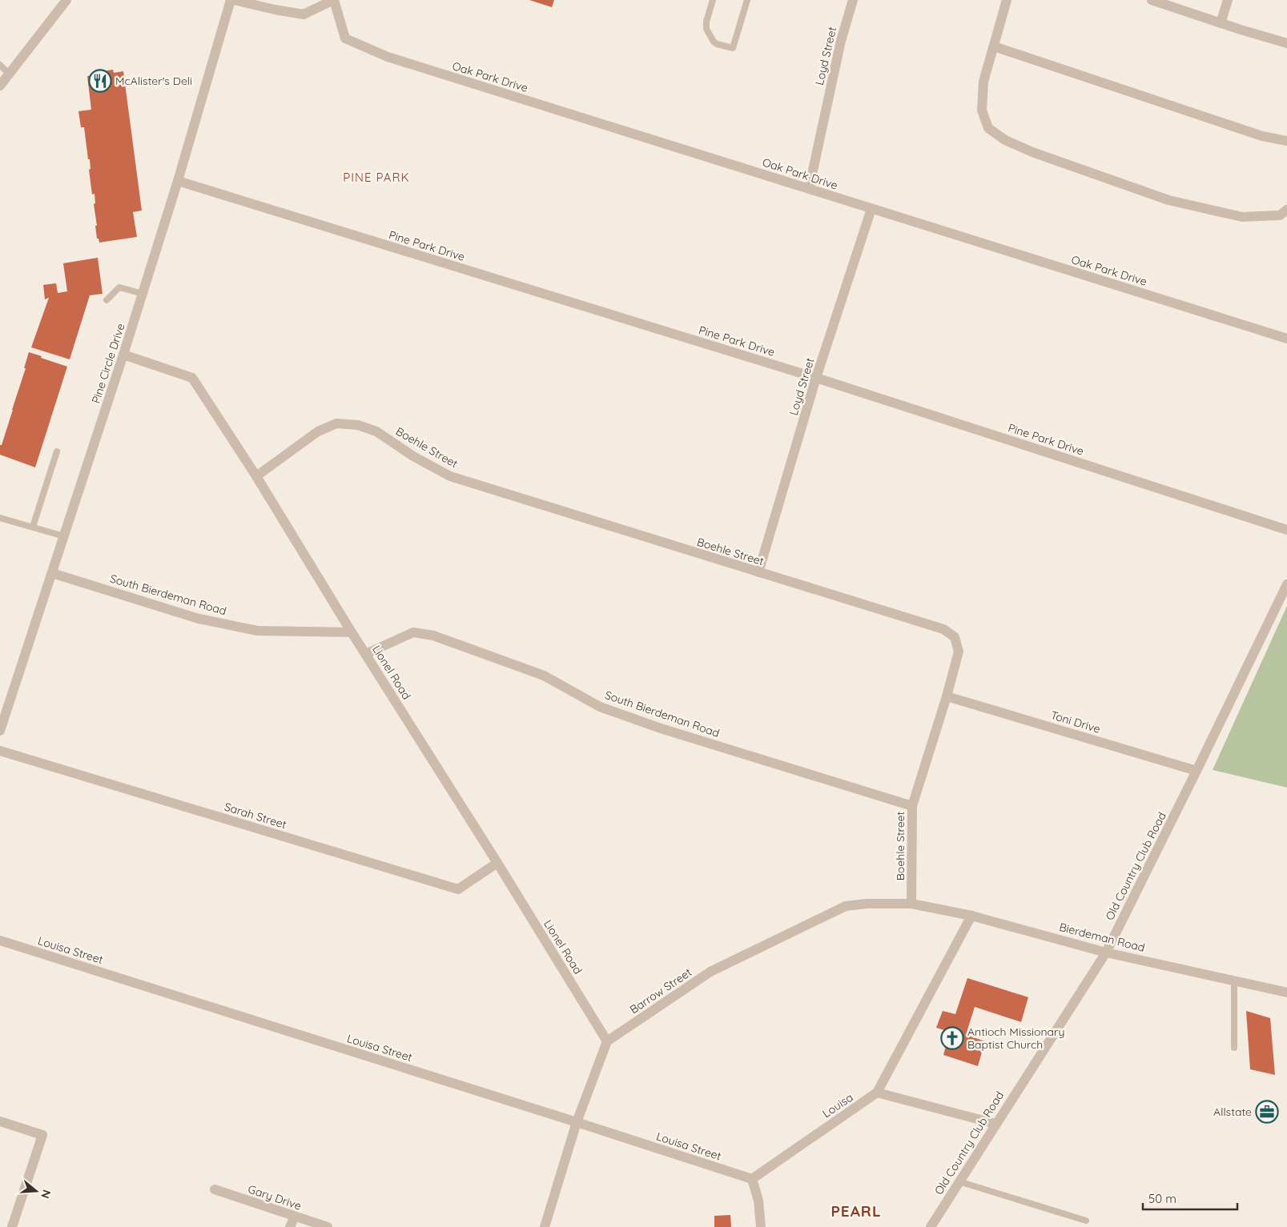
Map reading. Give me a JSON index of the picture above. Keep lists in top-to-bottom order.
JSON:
{
  "streets": {
    "street": [
      "Loyd Street",
      "Oak Park Drive",
      "Pine Park Drive",
      "Pine Circle Drive",
      "Boehle Street",
      "South Bierdeman Road",
      "Lionel Road",
      "Toni Drive",
      "Sarah Street",
      "Old Country Club Road",
      "Bierdeman Road",
      "Louisa Street",
      "Barrow Street",
      "Louisa",
      "Gary Drive"
    ]
  },
  "crossings": [
    ["Loyd Street", "Oak Park Drive"],
    ["Loyd Street", "Pine Park Drive"],
    ["Loyd Street", "Boehle Street"],
    ["Pine Park Drive", "Pine Circle Drive"],
    ["Pine Circle Drive", "South Bierdeman Road"],
    ["Pine Circle Drive", "Lionel Road"],
    ["Boehle Street", "South Bierdeman Road"],
    ["Boehle Street", "Lionel Road"],
    ["Boehle Street", "Toni Drive"],
    ["Boehle Street", "Bierdeman Road"],
    ["Boehle Street", "Barrow Street"],
    ["South Bierdeman Road", "Lionel Road"],
    ["Lionel Road", "Sarah Street"],
    ["Lionel Road", "Barrow Street"],
    ["Toni Drive", "Old Country Club Road"],
    ["Old Country Club Road", "Bierdeman Road"],
    ["Bierdeman Road", "Barrow Street"],
    ["Louisa Street", "Louisa"]
  ],
  "districts": ["PINE PARK", "PEARL"],
  "places": {
    "restaurant": ["McAlister's Deli"],
    "church": ["Antioch Missionary Baptist Church"],
    "office": ["Allstate"]
  },
  "scale_bar": "50 m",
  "north": "right"
}
